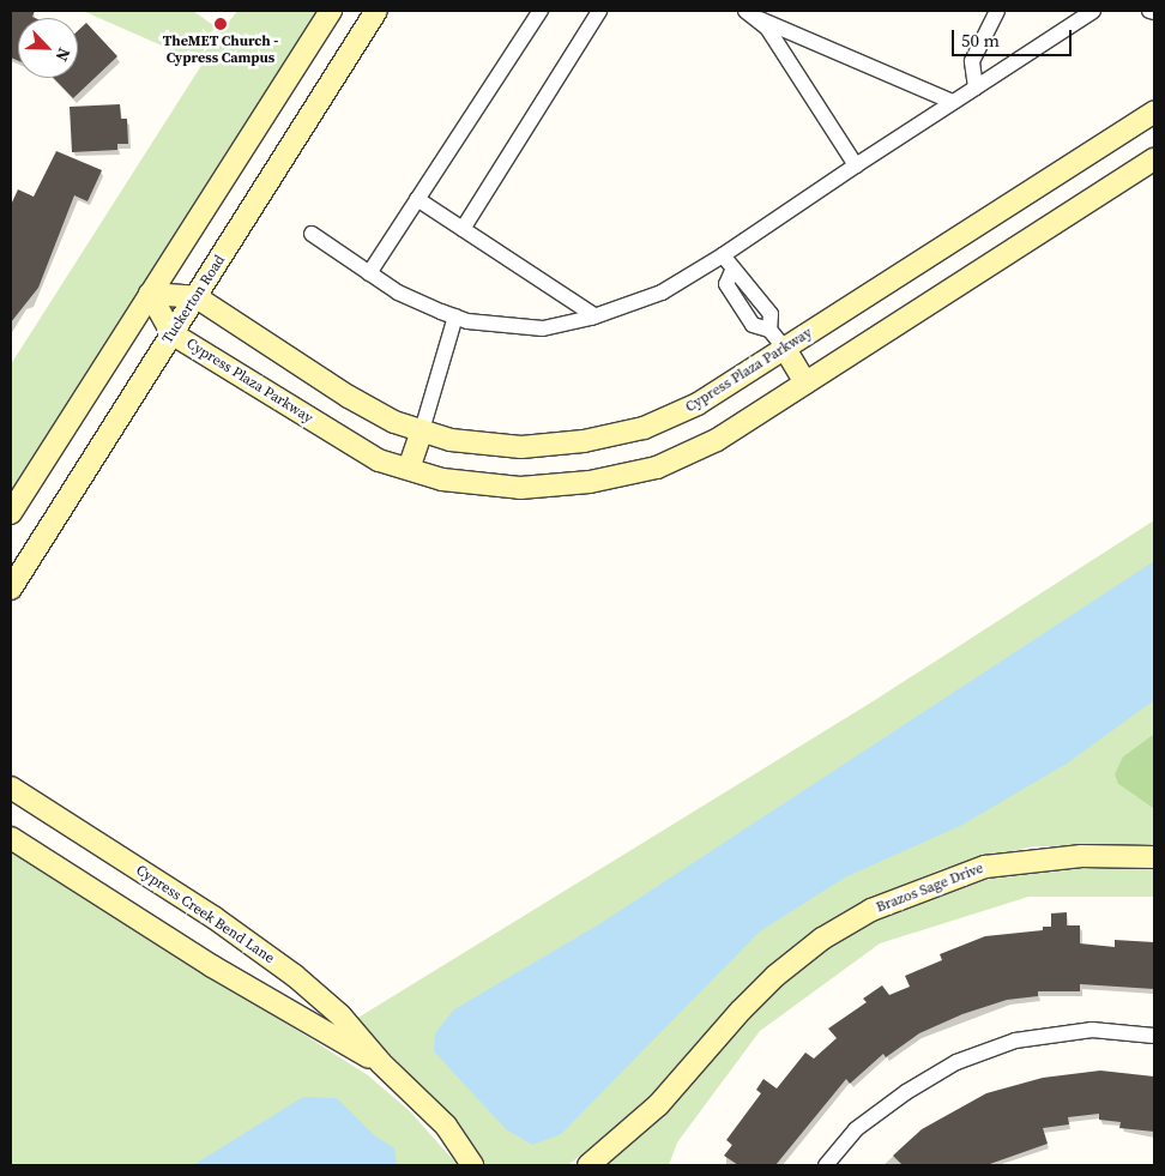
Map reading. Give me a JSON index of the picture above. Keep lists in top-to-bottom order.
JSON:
{
  "streets": {
    "street": [
      "Tuckerton Road",
      "Cypress Plaza Parkway",
      "Brazos Sage Drive",
      "Cypress Creek Bend Lane"
    ]
  },
  "crossings": [
    ["Tuckerton Road", "Cypress Plaza Parkway"]
  ],
  "places": ["TheMET Church - Cypress Campus"],
  "scale_bar": "50 m",
  "north": "bottom right"
}
